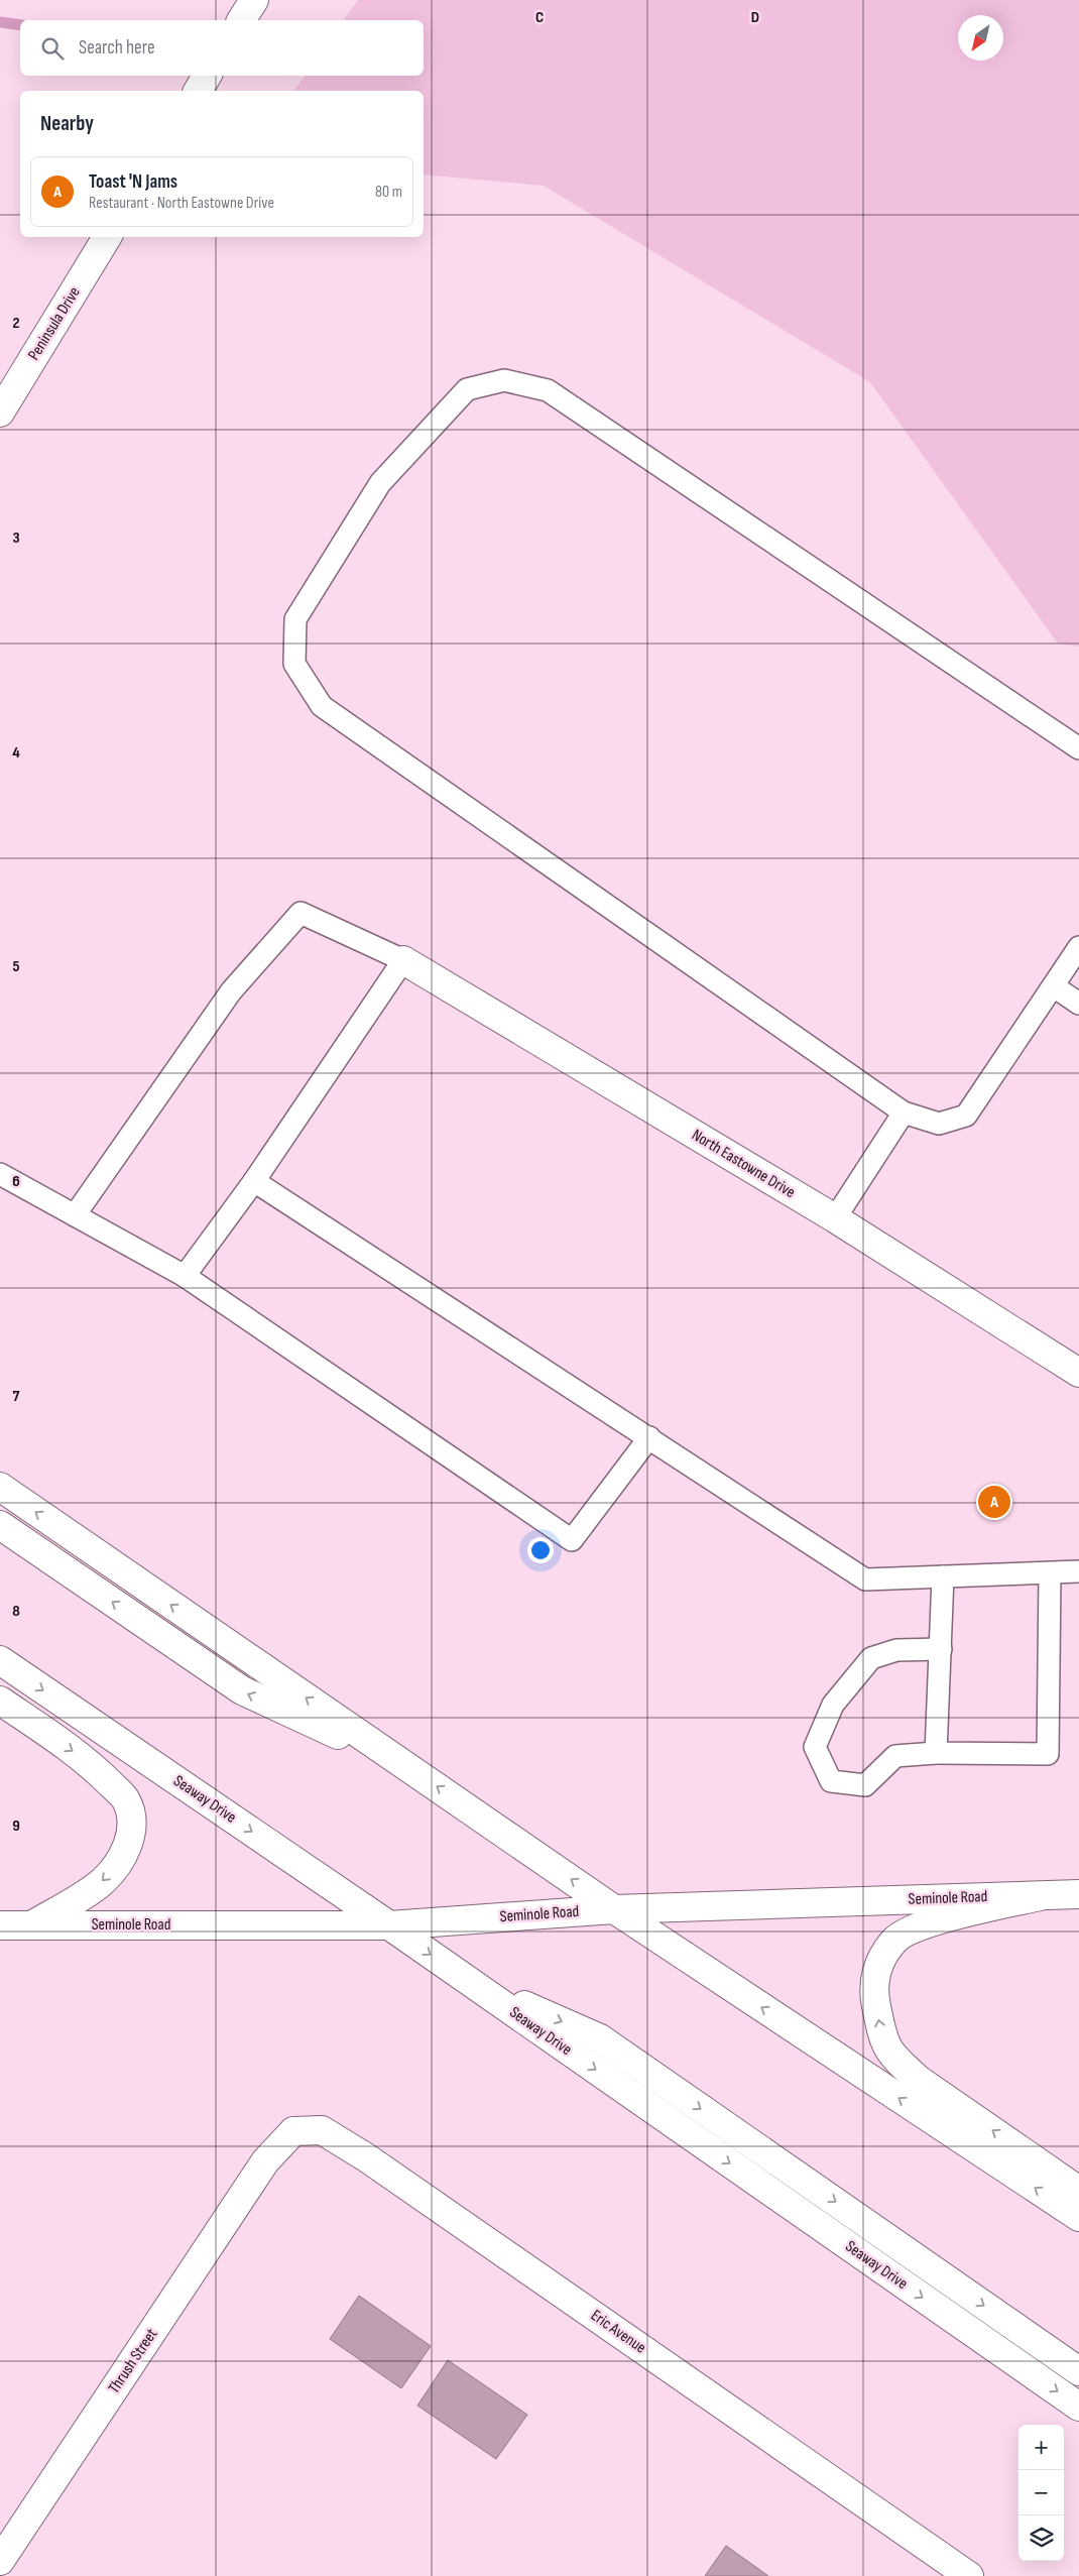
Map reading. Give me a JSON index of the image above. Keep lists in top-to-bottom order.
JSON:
{
  "streets": {
    "main road": [
      "Peninsula Drive",
      "North Eastowne Drive",
      "Seaway Drive",
      "Seminole Road",
      "Eric Avenue",
      "Thrush Street"
    ]
  },
  "crossings": [
    ["Seaway Drive", "Seminole Road"],
    ["Eric Avenue", "Thrush Street"]
  ],
  "north": "bottom left",
  "page": {
    "search": "Search here",
    "heading": "Nearby",
    "list": [
      {
        "mark": "A",
        "name": "Toast 'N Jams",
        "note": "Restaurant · North Eastowne Drive",
        "value": "80 m"
      }
    ],
    "pins": "A",
    "map_buttons": ["+", "−"]
  },
  "grid": {
    "columns": ["C", "D"],
    "rows": [
      "2",
      "3",
      "4",
      "5",
      "6",
      "7",
      "8",
      "9"
    ]
  }
}
